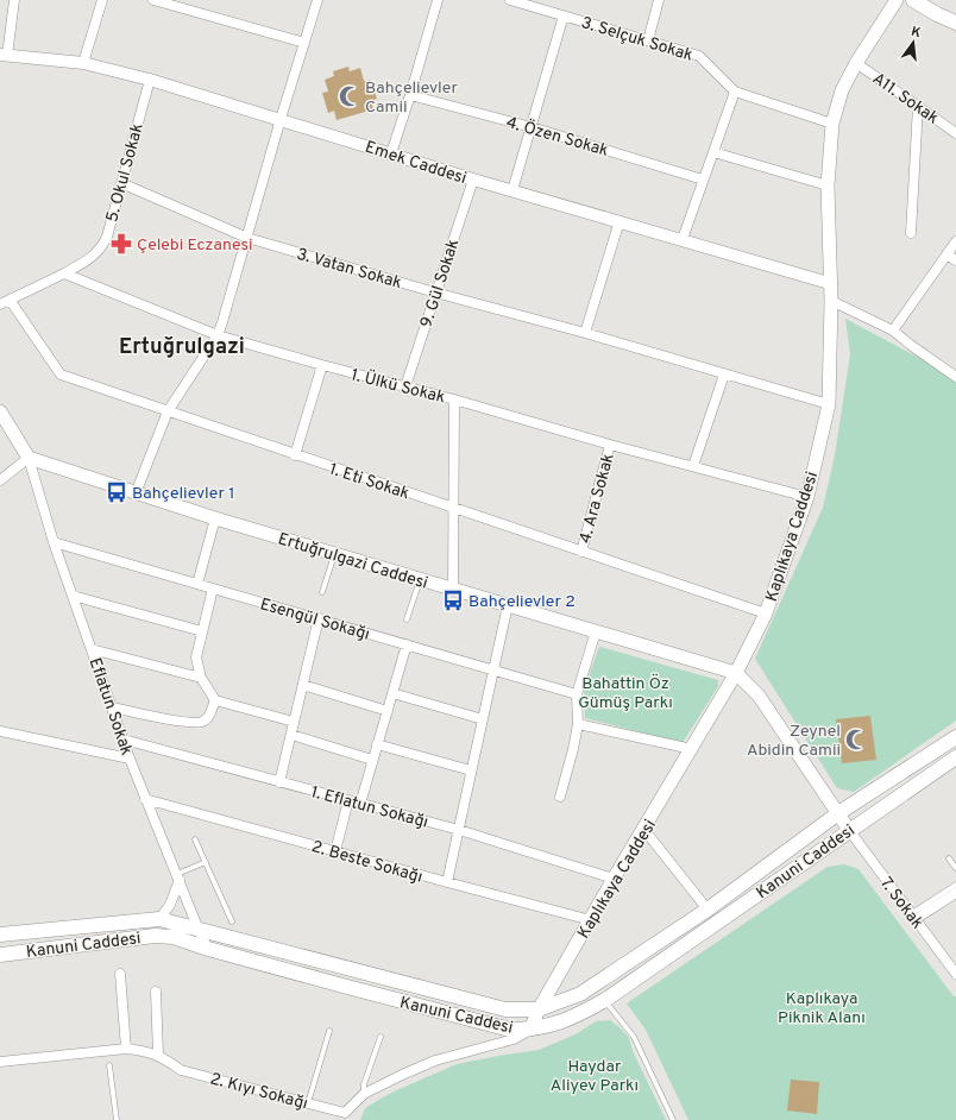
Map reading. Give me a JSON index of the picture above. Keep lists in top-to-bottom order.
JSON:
{
  "streets": {
    "main road": ["Kaplıkaya Caddesi", "Ertuğrulgazi Caddesi", "Kanuni Caddesi"],
    "street": [
      "3. Selçuk Sokak",
      "A11. Sokak",
      "4. Özen Sokak",
      "Emek Caddesi",
      "5. Okul Sokak",
      "3. Vatan Sokak",
      "9. Gül Sokak",
      "1. Ülkü Sokak",
      "1. Eti Sokak",
      "4. Ara Sokak",
      "Esengül Sokağı",
      "Eflatun Sokak",
      "1. Eflatun Sokağı",
      "2. Beste Sokağı",
      "7. Sokak",
      "2. Kıyı Sokağı"
    ]
  },
  "crossings": [
    ["3. Selçuk Sokak", "Kaplıkaya Caddesi"],
    ["A11. Sokak", "Kaplıkaya Caddesi"],
    ["Emek Caddesi", "5. Okul Sokak"],
    ["Emek Caddesi", "9. Gül Sokak"],
    ["Emek Caddesi", "Kaplıkaya Caddesi"],
    ["5. Okul Sokak", "3. Vatan Sokak"],
    ["5. Okul Sokak", "1. Ülkü Sokak"],
    ["3. Vatan Sokak", "9. Gül Sokak"],
    ["3. Vatan Sokak", "Kaplıkaya Caddesi"],
    ["9. Gül Sokak", "1. Ülkü Sokak"],
    ["1. Ülkü Sokak", "4. Ara Sokak"],
    ["1. Ülkü Sokak", "Kaplıkaya Caddesi"],
    ["1. Eti Sokak", "4. Ara Sokak"],
    ["1. Eti Sokak", "Kaplıkaya Caddesi"],
    ["Kaplıkaya Caddesi", "Ertuğrulgazi Caddesi"],
    ["Kaplıkaya Caddesi", "1. Eflatun Sokağı"],
    ["Kaplıkaya Caddesi", "2. Beste Sokağı"],
    ["Kaplıkaya Caddesi", "Kanuni Caddesi"],
    ["Kaplıkaya Caddesi", "2. Kıyı Sokağı"],
    ["Ertuğrulgazi Caddesi", "Eflatun Sokak"],
    ["Ertuğrulgazi Caddesi", "Kanuni Caddesi"],
    ["Ertuğrulgazi Caddesi", "7. Sokak"],
    ["Esengül Sokağı", "Eflatun Sokak"],
    ["Eflatun Sokak", "1. Eflatun Sokağı"],
    ["Eflatun Sokak", "2. Beste Sokağı"],
    ["Eflatun Sokak", "Kanuni Caddesi"],
    ["Kanuni Caddesi", "7. Sokak"],
    ["Kanuni Caddesi", "2. Kıyı Sokağı"]
  ],
  "districts": ["Ertuğrulgazi"],
  "parks": ["Bahattin Öz Gümüş Parkı", "Kaplıkaya Piknik Alanı", "Haydar Aliyev Parkı"],
  "places": {
    "mosque": ["Bahçelievler Camii", "Zeynel Abidin Camii"],
    "pharmacy": ["Çelebi Eczanesi"],
    "bus stop": ["Bahçelievler 1", "Bahçelievler 2"]
  },
  "north": "top"
}
